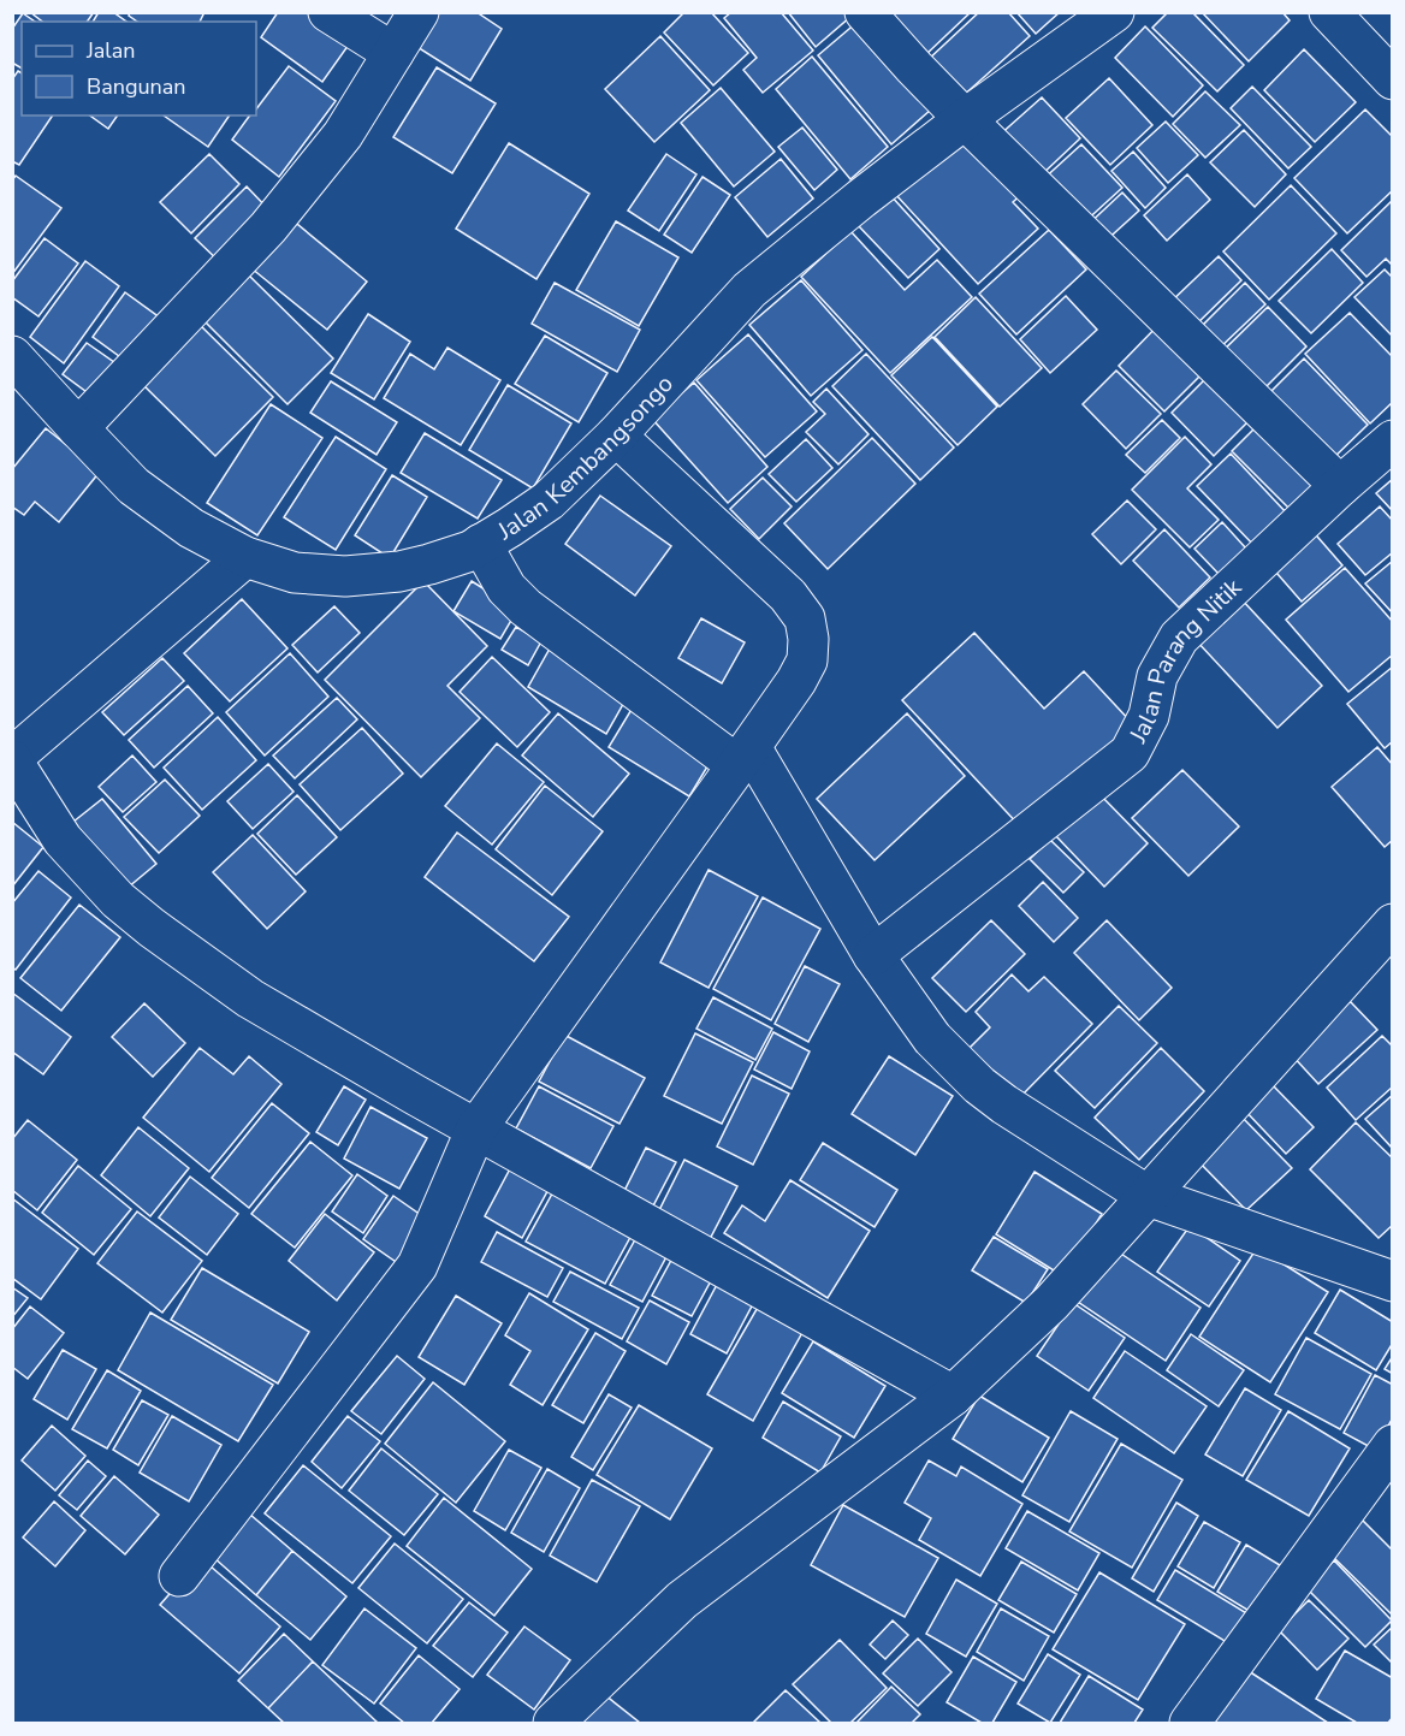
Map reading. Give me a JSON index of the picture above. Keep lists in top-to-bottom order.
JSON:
{
  "streets": {
    "street": ["Jalan Kembangsongo", "Jalan Parang Nitik"]
  },
  "legend": ["Jalan", "Bangunan"]
}
